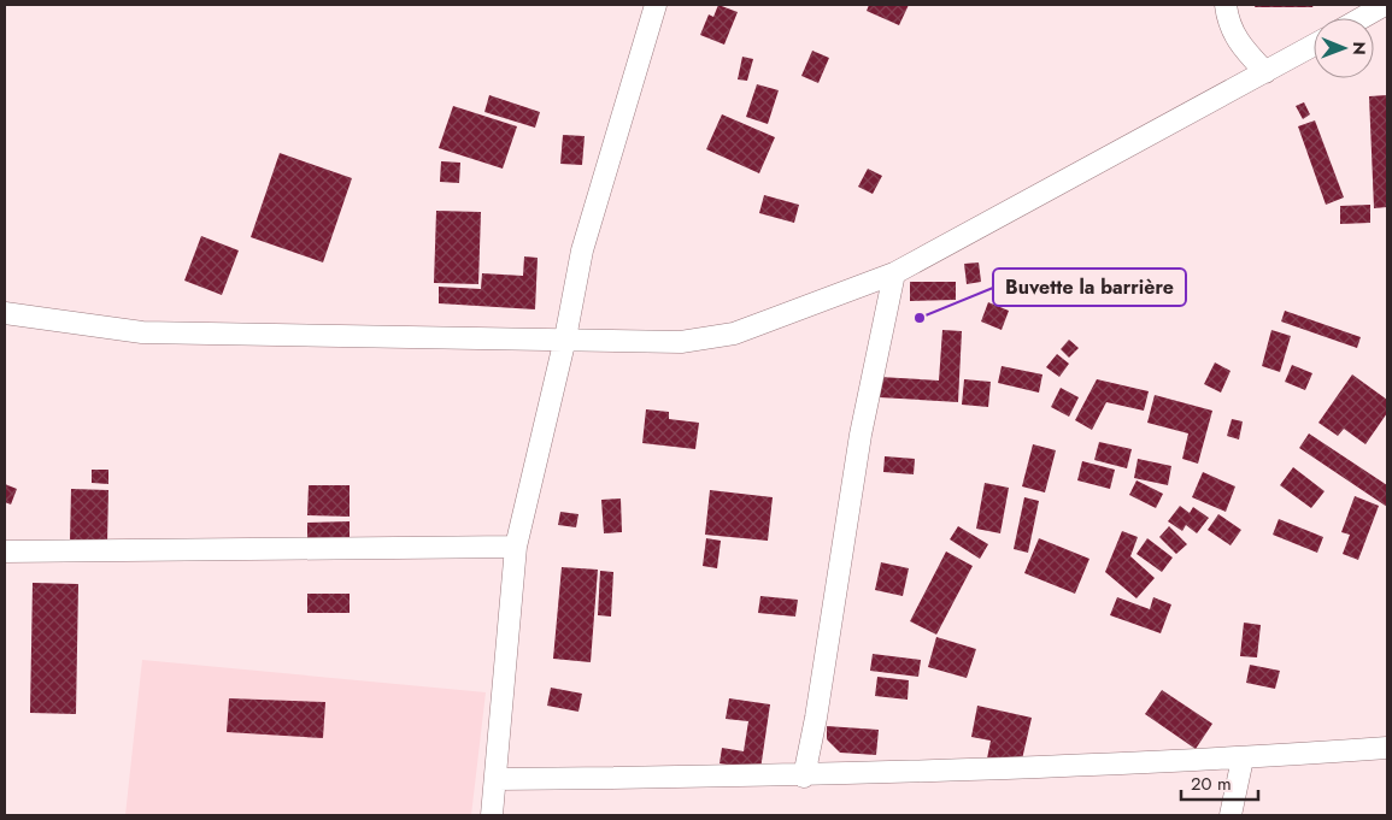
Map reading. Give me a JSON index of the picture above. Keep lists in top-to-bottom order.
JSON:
{
  "places": ["Buvette la barrière"],
  "scale_bar": "20 m",
  "north": "right"
}
